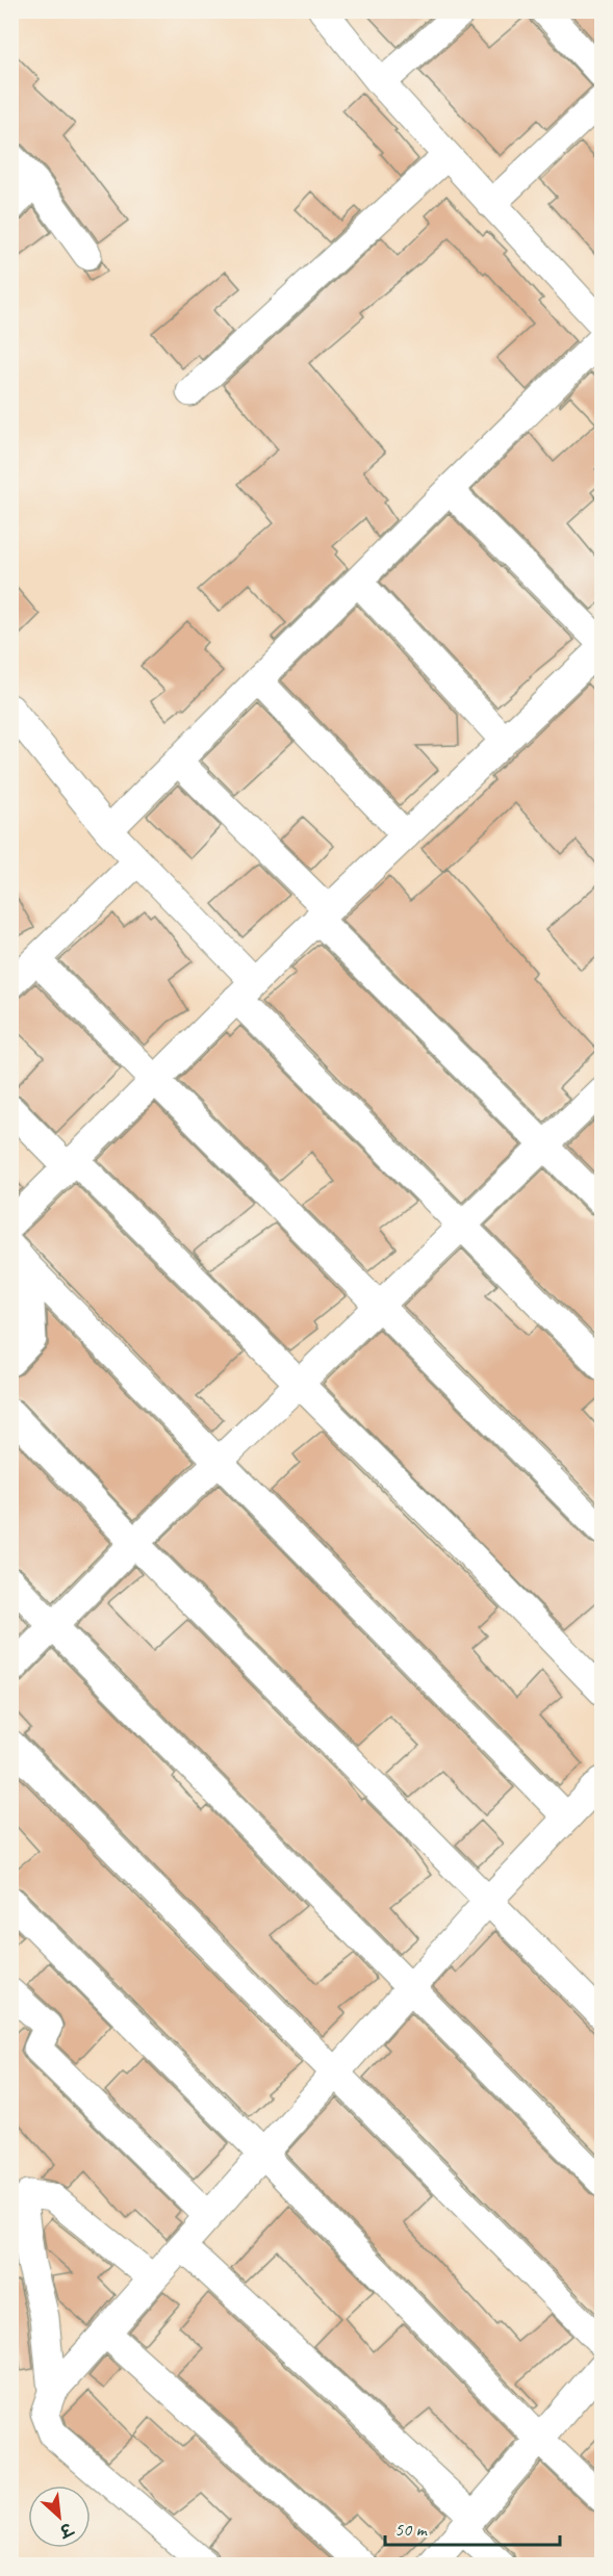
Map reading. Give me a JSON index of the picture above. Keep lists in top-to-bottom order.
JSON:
{
  "scale_bar": "50 m",
  "north": "bottom right"
}
